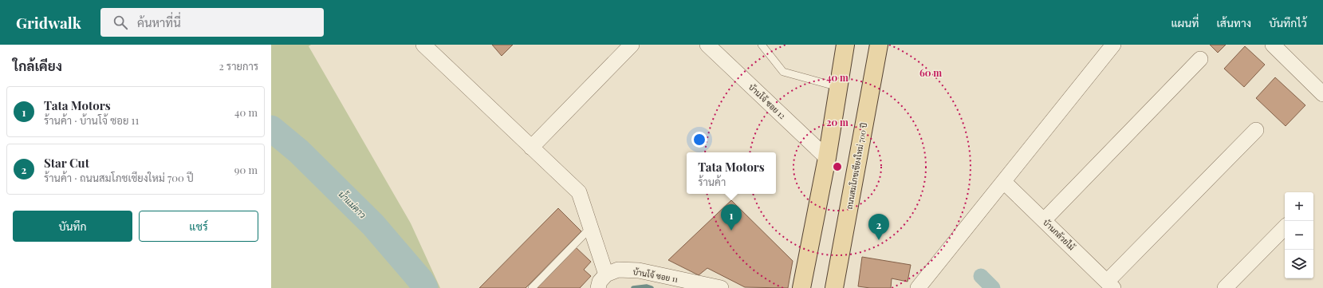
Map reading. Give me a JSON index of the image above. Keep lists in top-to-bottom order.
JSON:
{
  "streets": {
    "main road": ["ถนนสมโภชเชียงใหม่ 700 ปี"],
    "street": ["บ้านโจ้ ซอย 12", "บ้านกล้วยไม้", "บ้านโจ้ ซอย 11"]
  },
  "water": ["น้ำแม่คาว"],
  "page": {
    "header": "Gridwalk",
    "search": "ค้นหาที่นี่",
    "nav": ["แผนที่", "เส้นทาง", "บันทึกไว้"],
    "heading": ["ใกล้เคียง", "2 รายการ"],
    "list": [
      {
        "mark": "1",
        "name": "Tata Motors",
        "note": "ร้านค้า · บ้านโจ้ ซอย 11",
        "value": "40 m"
      },
      {
        "mark": "2",
        "name": "Star Cut",
        "note": "ร้านค้า · ถนนสมโภชเชียงใหม่ 700 ปี",
        "value": "90 m"
      }
    ],
    "popup": ["Tata Motors", "ร้านค้า"],
    "map_buttons": ["+", "−"],
    "buttons": ["บันทึก", "แชร์"],
    "pins": ["1", "2"]
  },
  "rings": ["60 m", "40 m", "20 m"]
}
